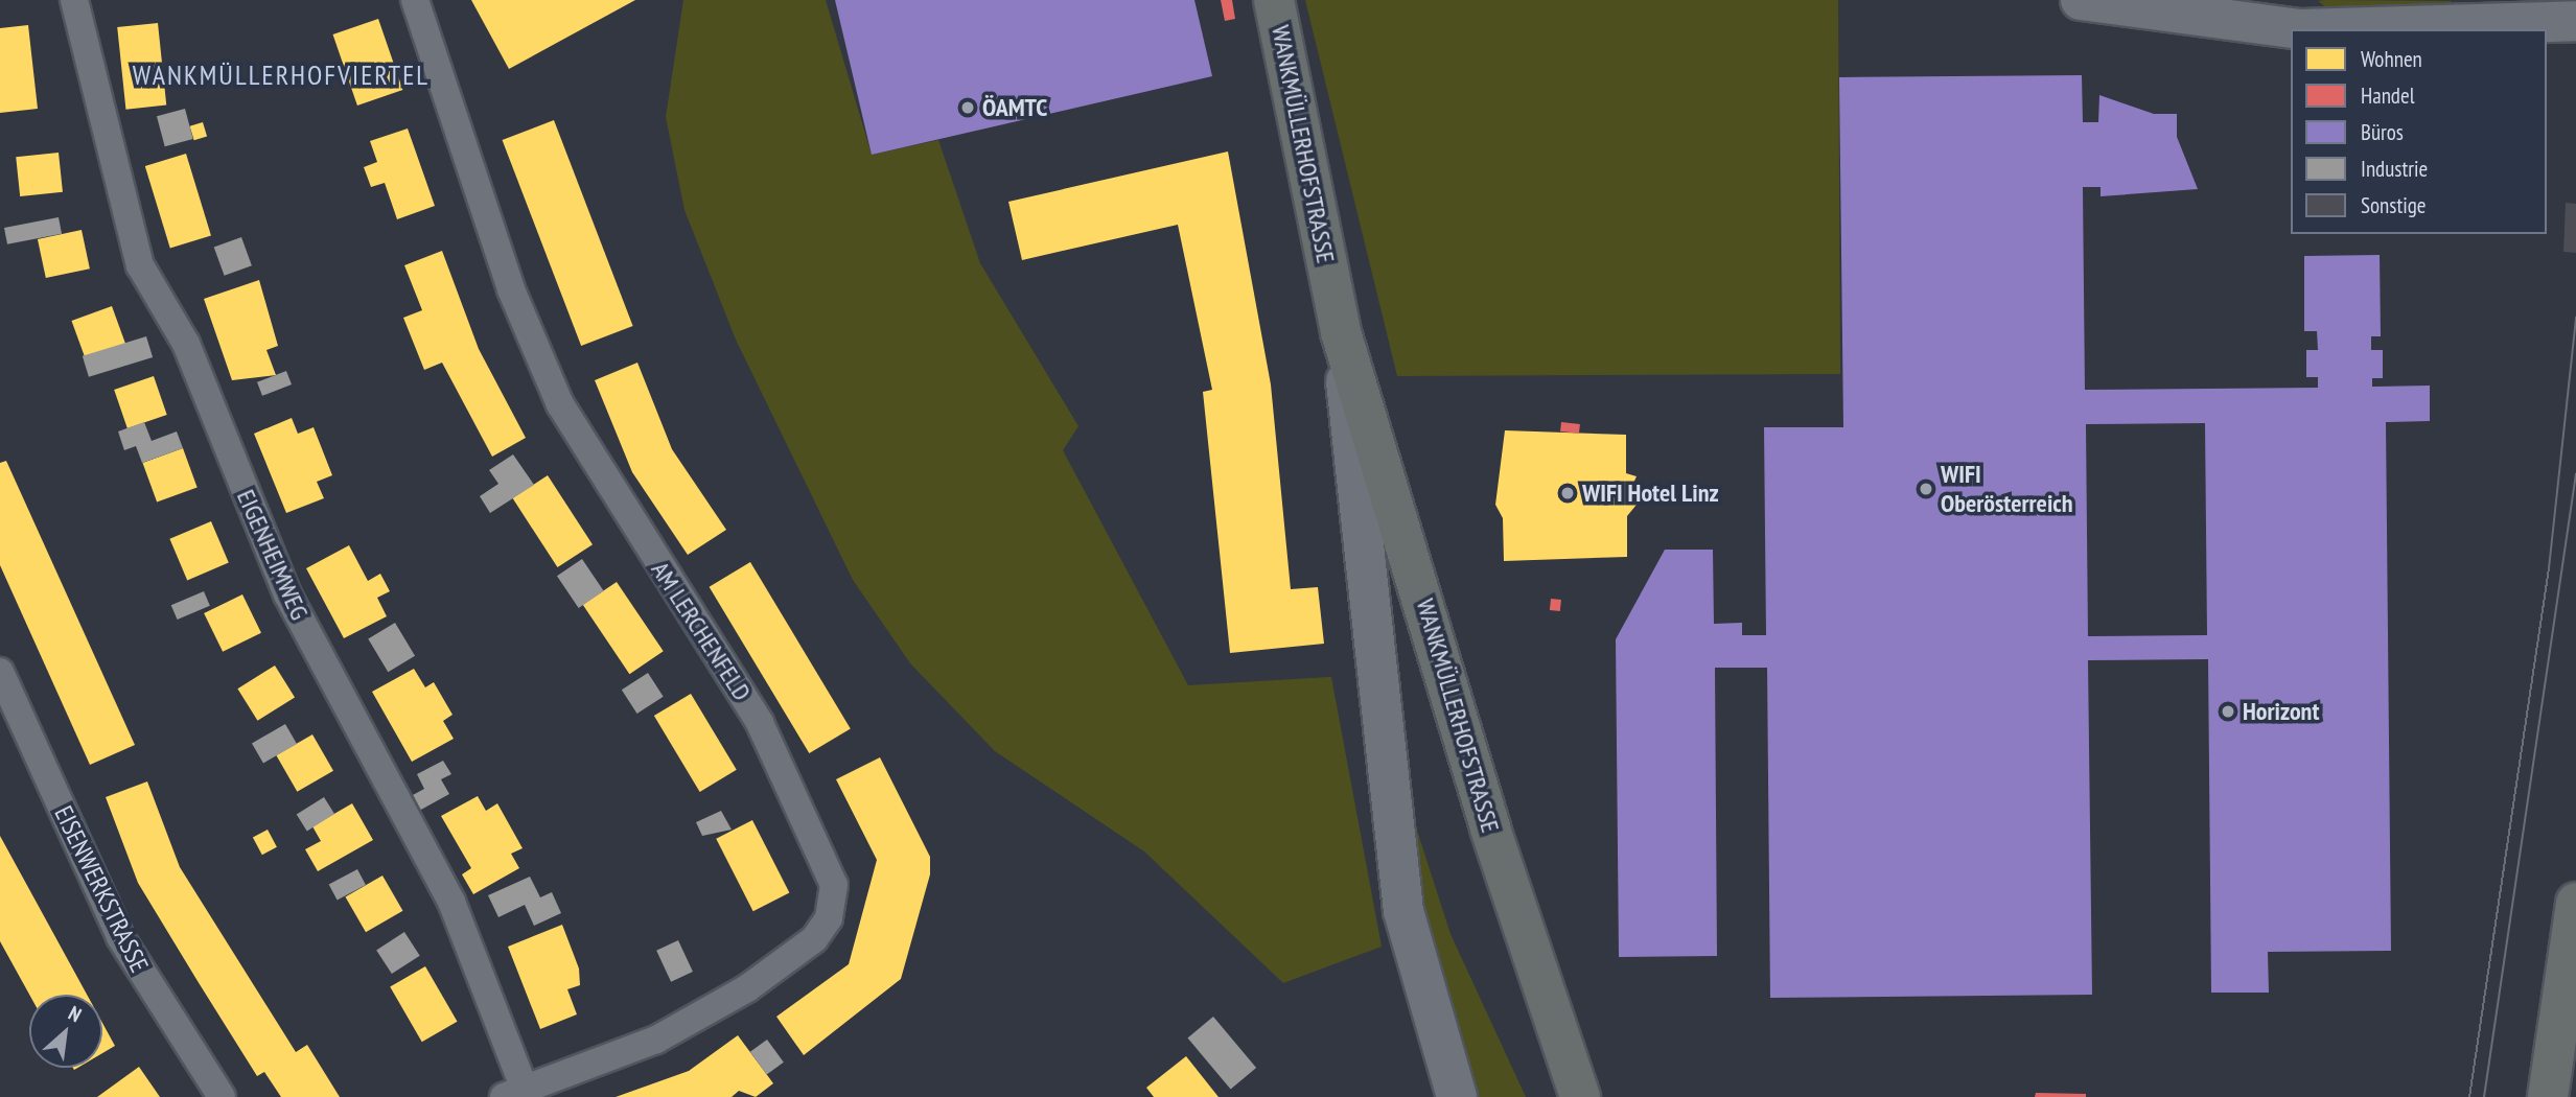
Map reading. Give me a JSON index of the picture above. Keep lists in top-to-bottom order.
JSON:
{
  "streets": {
    "main road": ["WANKMÜLLERHOFSTRASSE"],
    "street": ["EIGENHEIMWEG", "AM LERCHENFELD", "EISENWERKSTRASSE"]
  },
  "crossings": [
    ["EIGENHEIMWEG", "AM LERCHENFELD"]
  ],
  "districts": ["WANKMÜLLERHOFVIERTEL"],
  "places": [
    "ÖAMTC",
    "WIFI Oberösterreich",
    "WIFI Hotel Linz",
    "Horizont"
  ],
  "legend": [
    "Wohnen",
    "Handel",
    "Büros",
    "Industrie",
    "Sonstige"
  ],
  "north": "top right"
}
